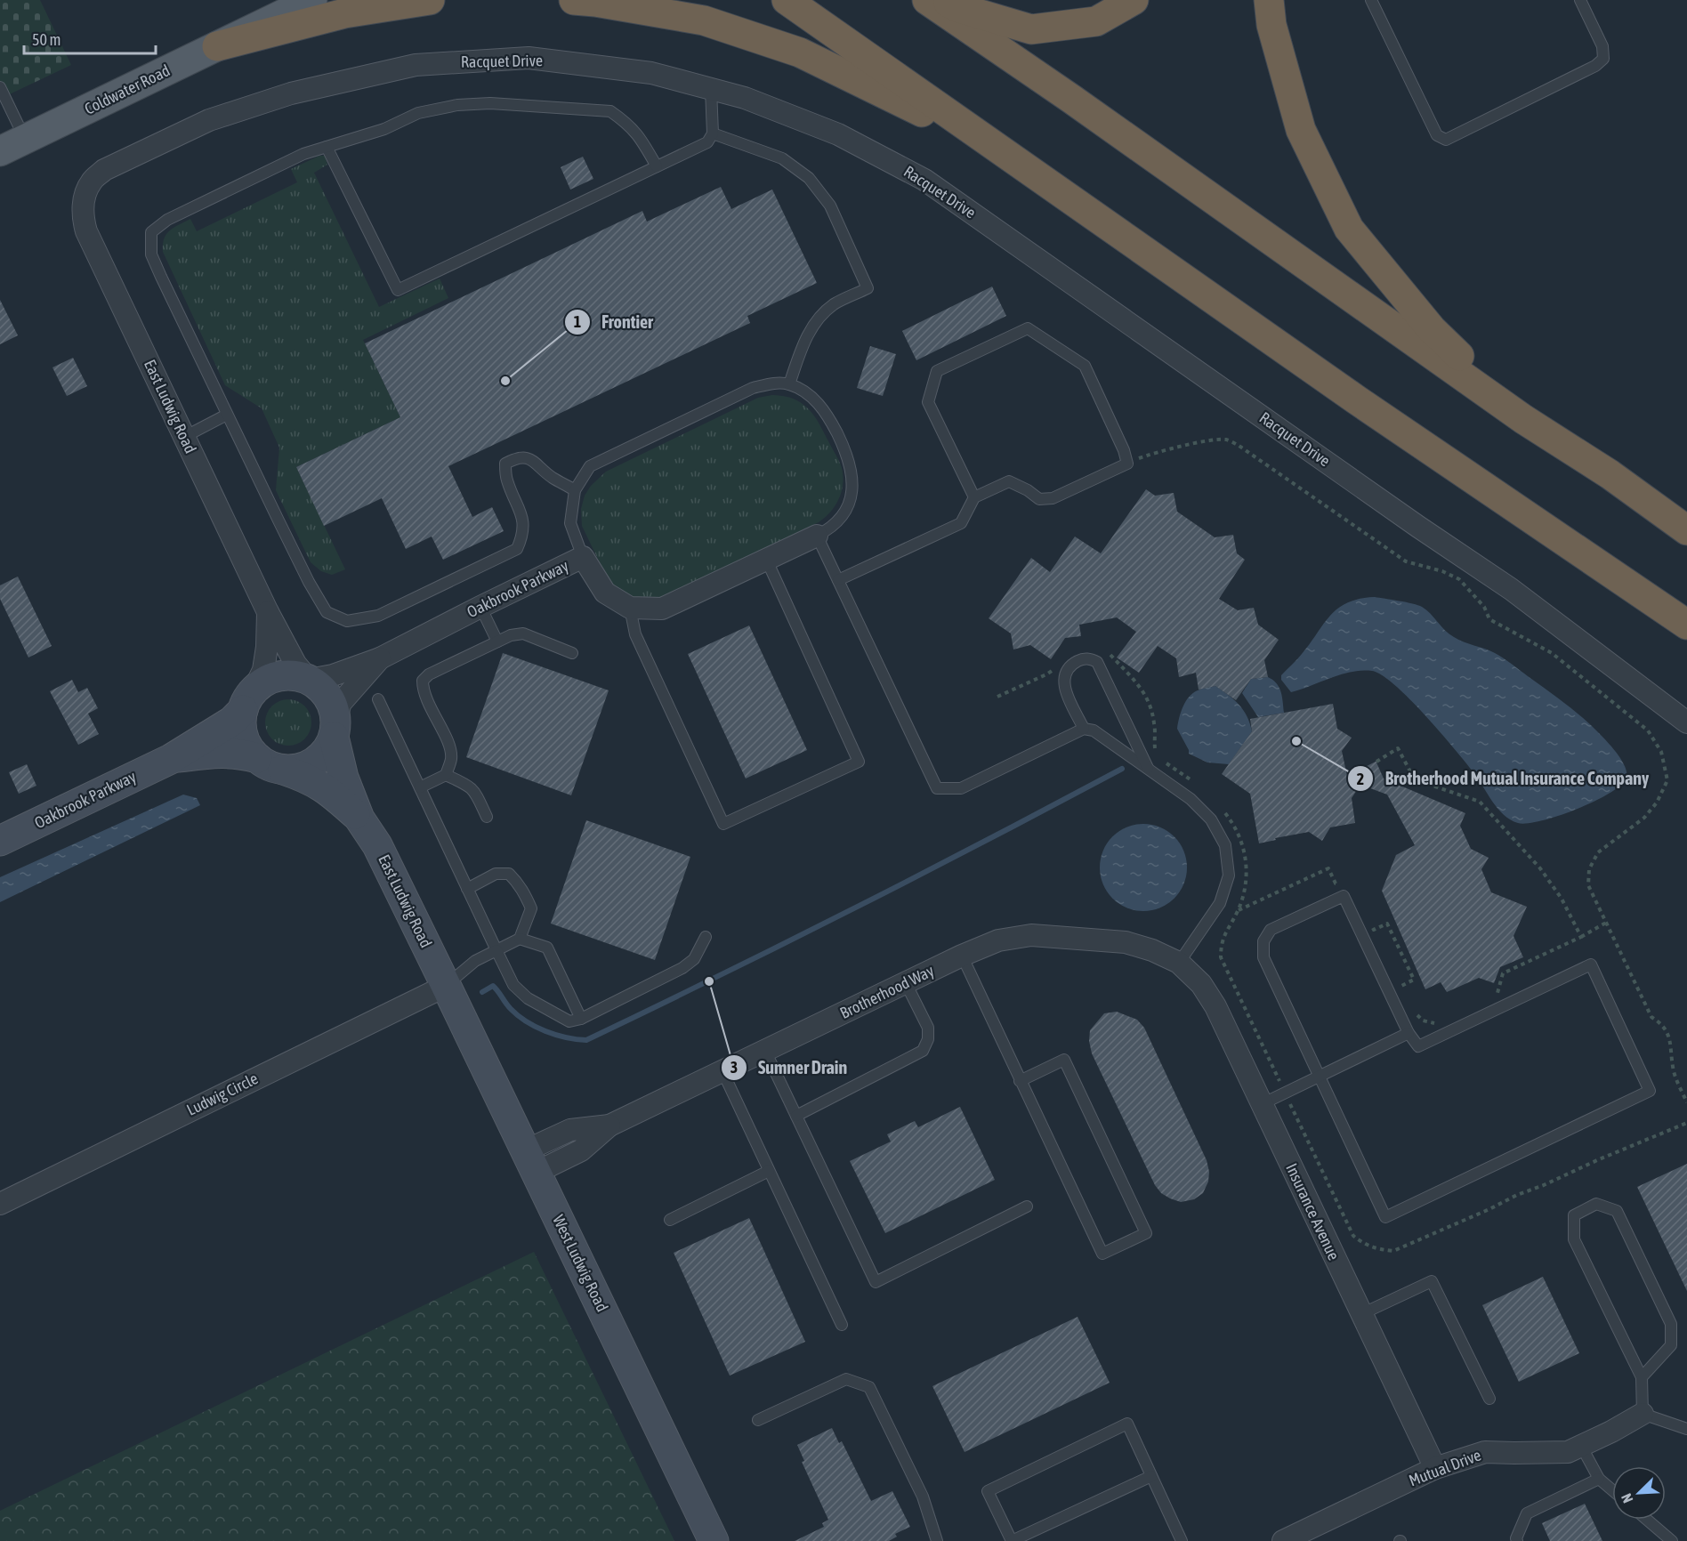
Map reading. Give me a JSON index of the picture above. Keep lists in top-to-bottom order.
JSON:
{
  "streets": {
    "main road": [
      "Coldwater Road",
      "East Ludwig Road",
      "Oakbrook Parkway",
      "West Ludwig Road"
    ],
    "street": [
      "Racquet Drive",
      "Brotherhood Way",
      "Ludwig Circle",
      "Insurance Avenue",
      "Mutual Drive"
    ]
  },
  "crossings": [
    ["Racquet Drive", "East Ludwig Road"],
    ["East Ludwig Road", "Oakbrook Parkway"],
    ["East Ludwig Road", "Ludwig Circle"],
    ["East Ludwig Road", "West Ludwig Road"],
    ["Brotherhood Way", "Insurance Avenue"],
    ["Brotherhood Way", "West Ludwig Road"],
    ["Ludwig Circle", "West Ludwig Road"],
    ["Insurance Avenue", "Mutual Drive"]
  ],
  "places": ["Frontier", "Brotherhood Mutual Insurance Company", "Sumner Drain"],
  "scale_bar": "50 m",
  "north": "bottom left"
}
